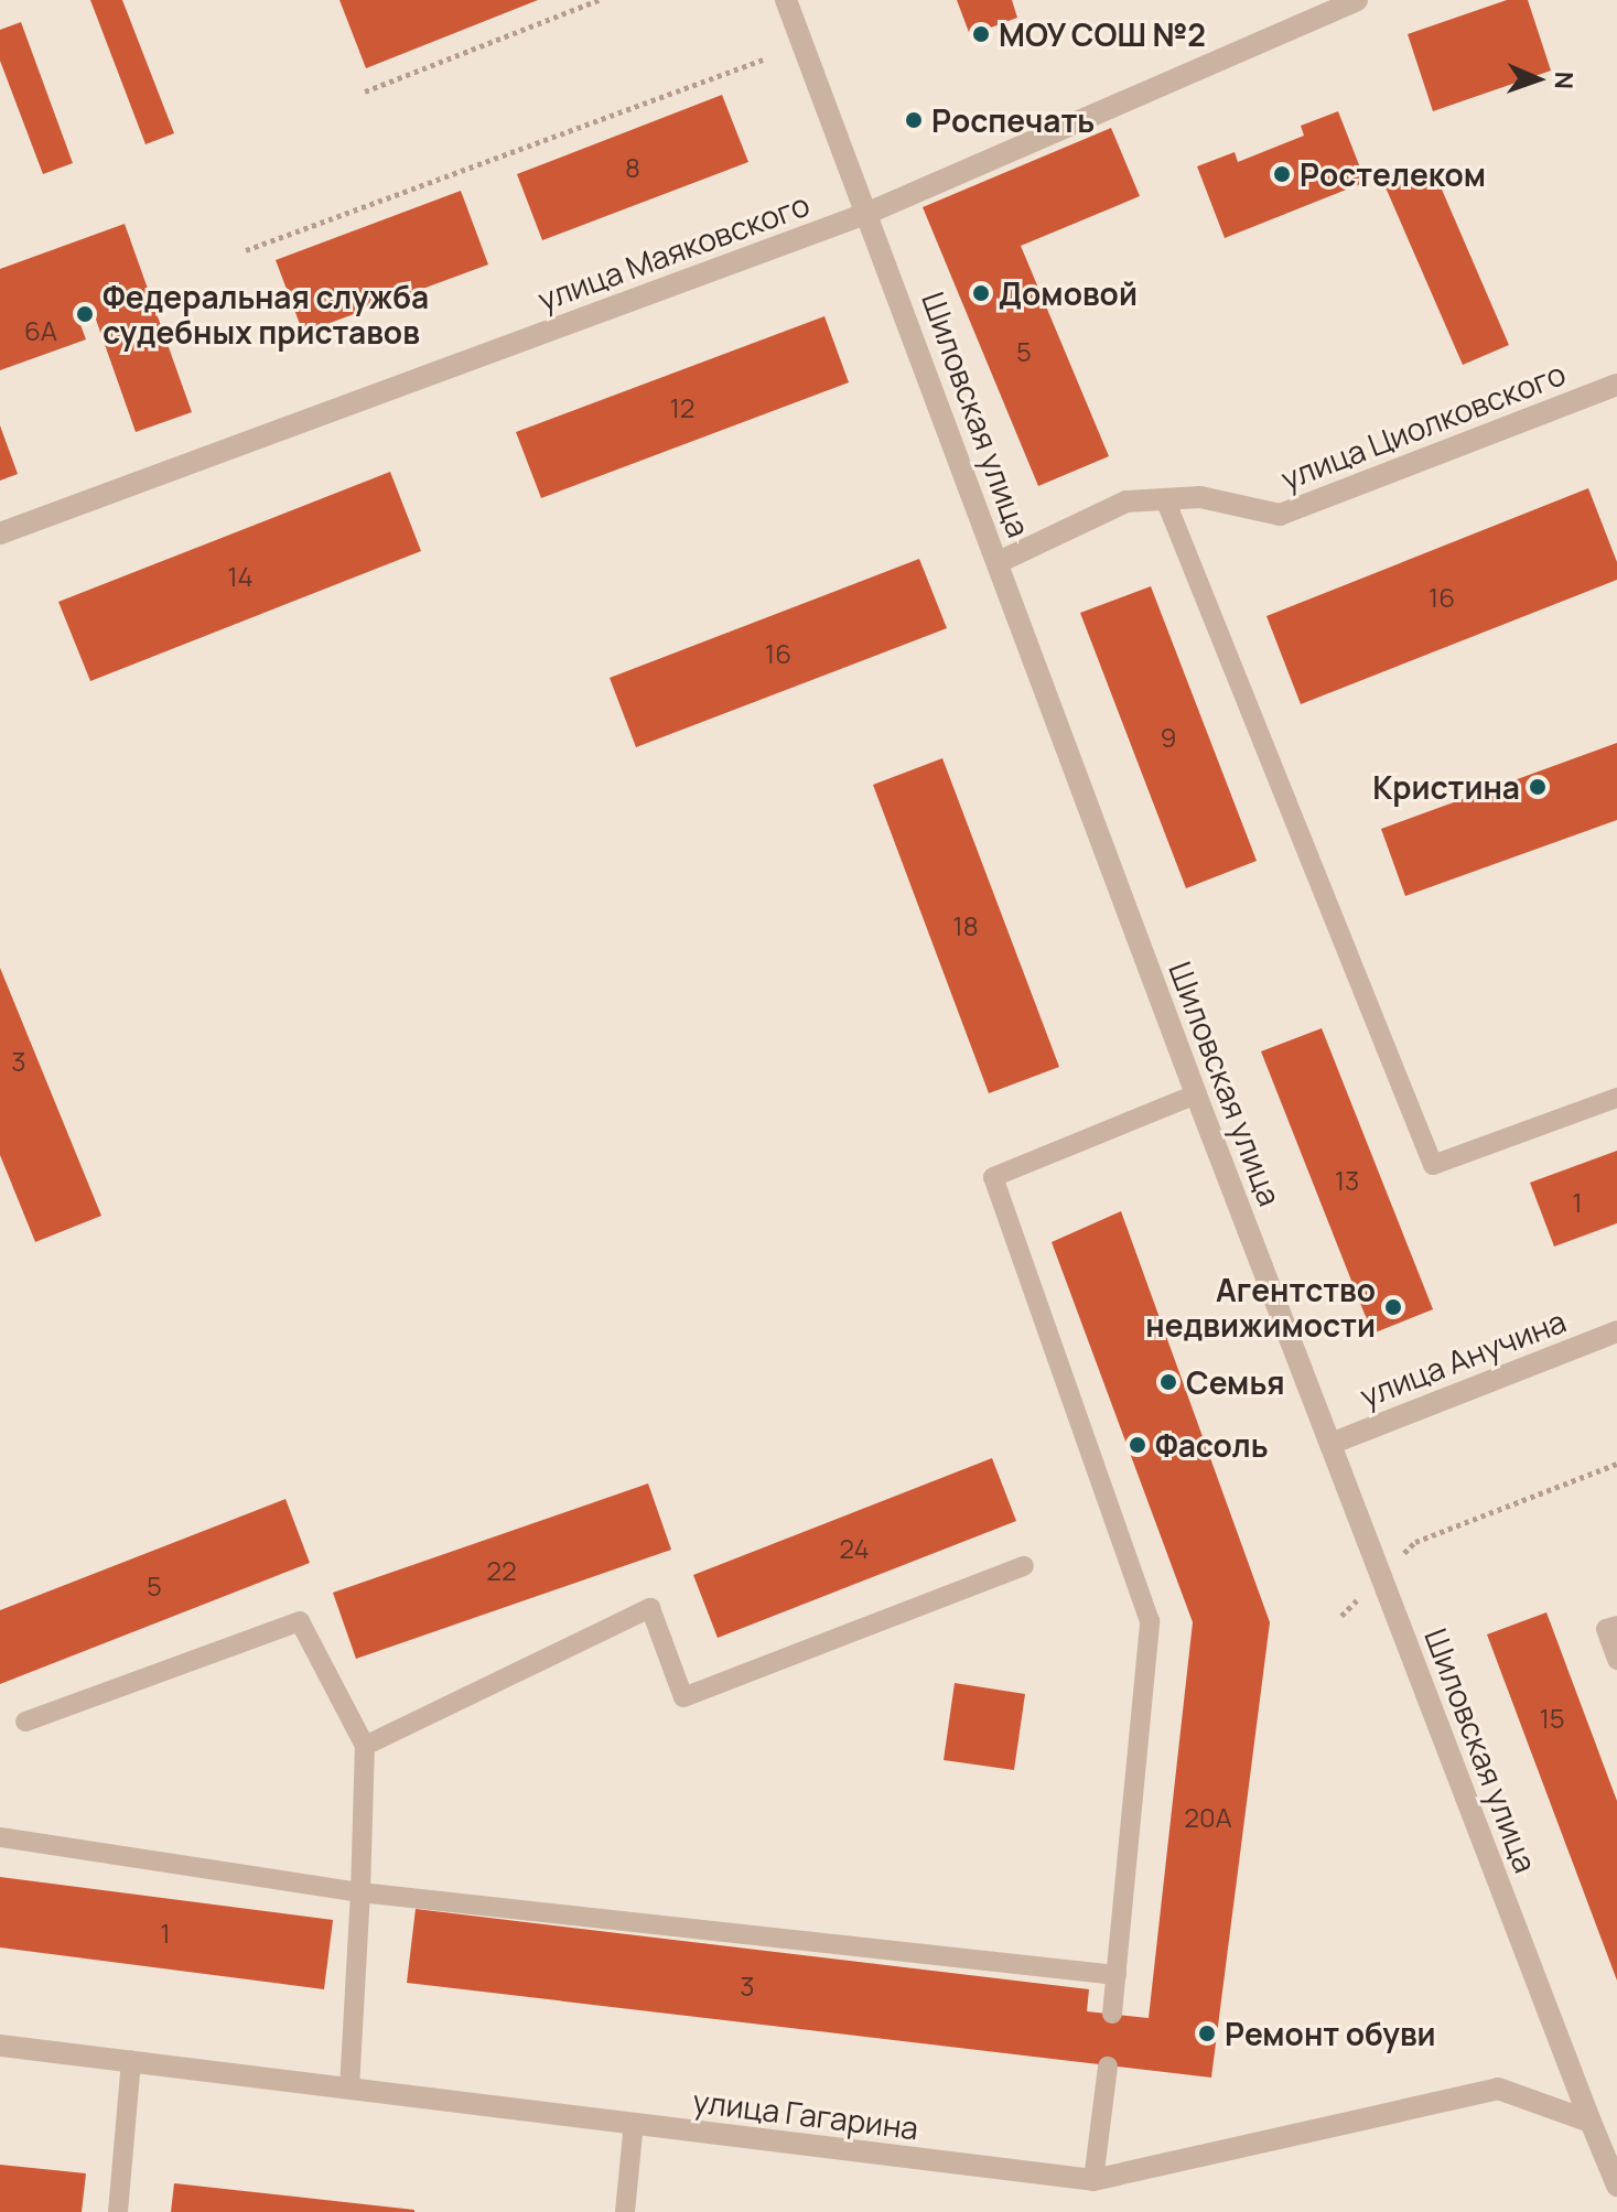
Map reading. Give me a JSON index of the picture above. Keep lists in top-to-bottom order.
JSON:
{
  "streets": {
    "street": [
      "улица Маяковского",
      "Шиловская улица",
      "улица Циолковского",
      "улица Анучина",
      "улица Гагарина"
    ]
  },
  "crossings": [
    ["улица Маяковского", "Шиловская улица"],
    ["Шиловская улица", "улица Циолковского"],
    ["Шиловская улица", "улица Анучина"],
    ["Шиловская улица", "улица Гагарина"]
  ],
  "places": [
    "МОУ СОШ №2",
    "Роспечать",
    "Ростелеком",
    "Домовой",
    "Федеральная служба судебных приставов",
    "Кристина",
    "Агентство недвижимости",
    "Семья",
    "Фасоль",
    "Ремонт обуви"
  ],
  "house_numbers": [
    "8",
    "6А",
    "5",
    "12",
    "14",
    "16",
    "16",
    "9",
    "18",
    "3",
    "13",
    "1",
    "24",
    "22",
    "5",
    "15",
    "20А",
    "1",
    "3"
  ],
  "north": "right"
}
